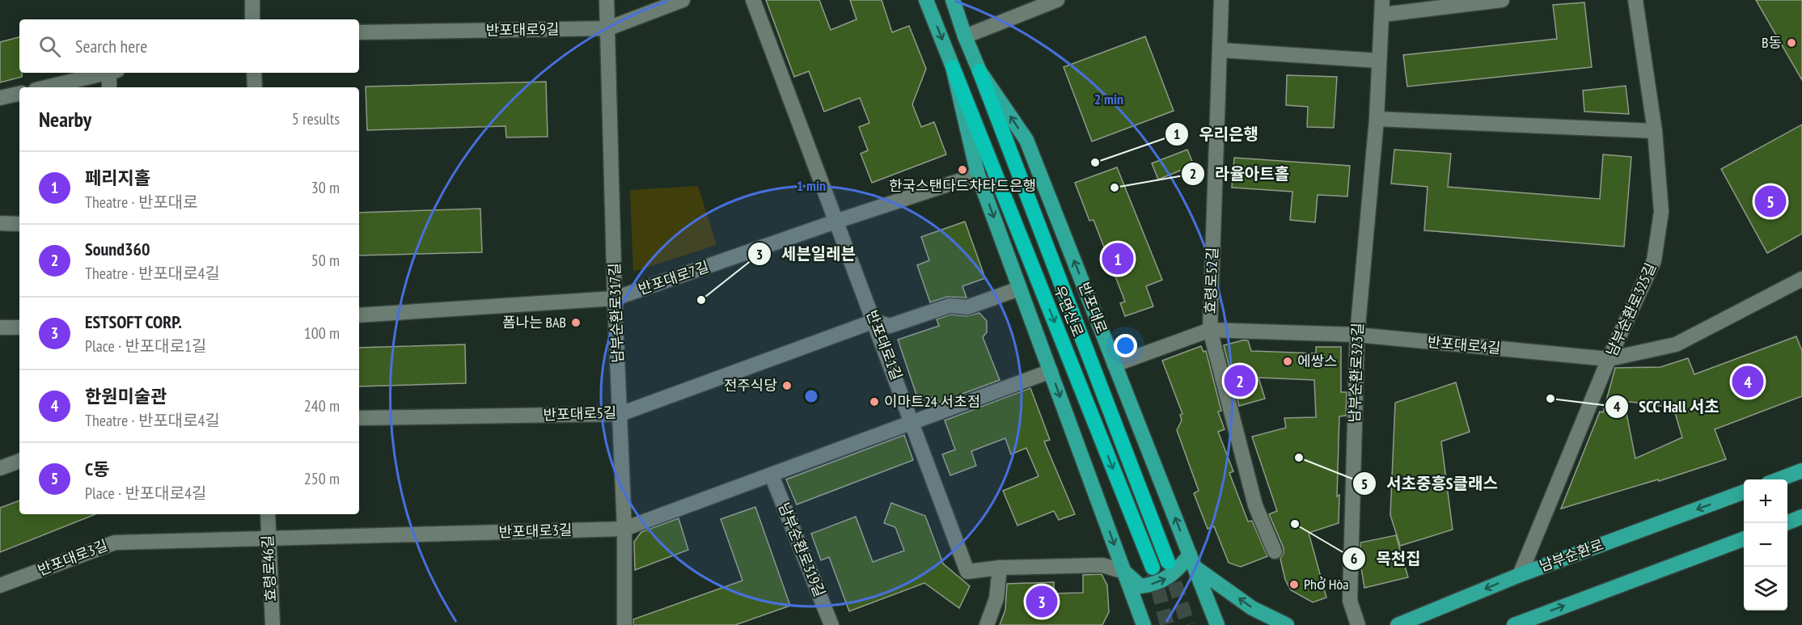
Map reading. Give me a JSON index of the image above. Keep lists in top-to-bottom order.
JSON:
{
  "streets": {
    "highway": ["우면산로"],
    "main road": ["반포대로", "남부순환로"],
    "street": [
      "반포대로9길",
      "반포대로7길",
      "효령로52길",
      "남부순환로325길",
      "남부순환로317길",
      "반포대로1길",
      "반포대로4길",
      "남부순환로323길",
      "반포대로5길",
      "반포대로3길",
      "남부순환로319길",
      "효령로46길"
    ]
  },
  "crossings": [
    ["반포대로9길", "남부순환로317길"],
    ["반포대로7길", "남부순환로317길"],
    ["반포대로7길", "반포대로1길"],
    ["효령로52길", "반포대로4길"],
    ["반포대로", "우면산로"],
    ["반포대로", "반포대로4길"],
    ["남부순환로325길", "반포대로4길"],
    ["남부순환로325길", "남부순환로"],
    ["남부순환로317길", "반포대로5길"],
    ["남부순환로317길", "반포대로3길"],
    ["반포대로1길", "반포대로5길"],
    ["반포대로1길", "반포대로3길"],
    ["반포대로4길", "남부순환로323길"],
    ["반포대로3길", "남부순환로319길"],
    ["반포대로3길", "효령로46길"]
  ],
  "places": [
    "B동",
    "우리은행",
    "한국스탠다드차타드은행",
    "라율아트홀",
    "세븐일레븐",
    "폼나는 BAB",
    "에쌍스",
    "전주식당",
    "SCC Hall 서초",
    "이마트24 서초점",
    "서초중흥S클래스",
    "목천집",
    "Phở Hòa"
  ],
  "page": {
    "search": "Search here",
    "heading": ["Nearby", "5 results"],
    "list": [
      {
        "mark": "1",
        "name": "페리지홀",
        "note": "Theatre · 반포대로",
        "value": "30 m"
      },
      {
        "mark": "2",
        "name": "Sound360",
        "note": "Theatre · 반포대로4길",
        "value": "50 m"
      },
      {
        "mark": "3",
        "name": "ESTSOFT CORP.",
        "note": "Place · 반포대로1길",
        "value": "100 m"
      },
      {
        "mark": "4",
        "name": "한원미술관",
        "note": "Theatre · 반포대로4길",
        "value": "240 m"
      },
      {
        "mark": "5",
        "name": "C동",
        "note": "Place · 반포대로4길",
        "value": "250 m"
      }
    ],
    "pins": [
      "5",
      "1",
      "2",
      "4",
      "3"
    ],
    "map_buttons": ["+", "−"]
  },
  "rings": ["2 min", "1 min"]
}
